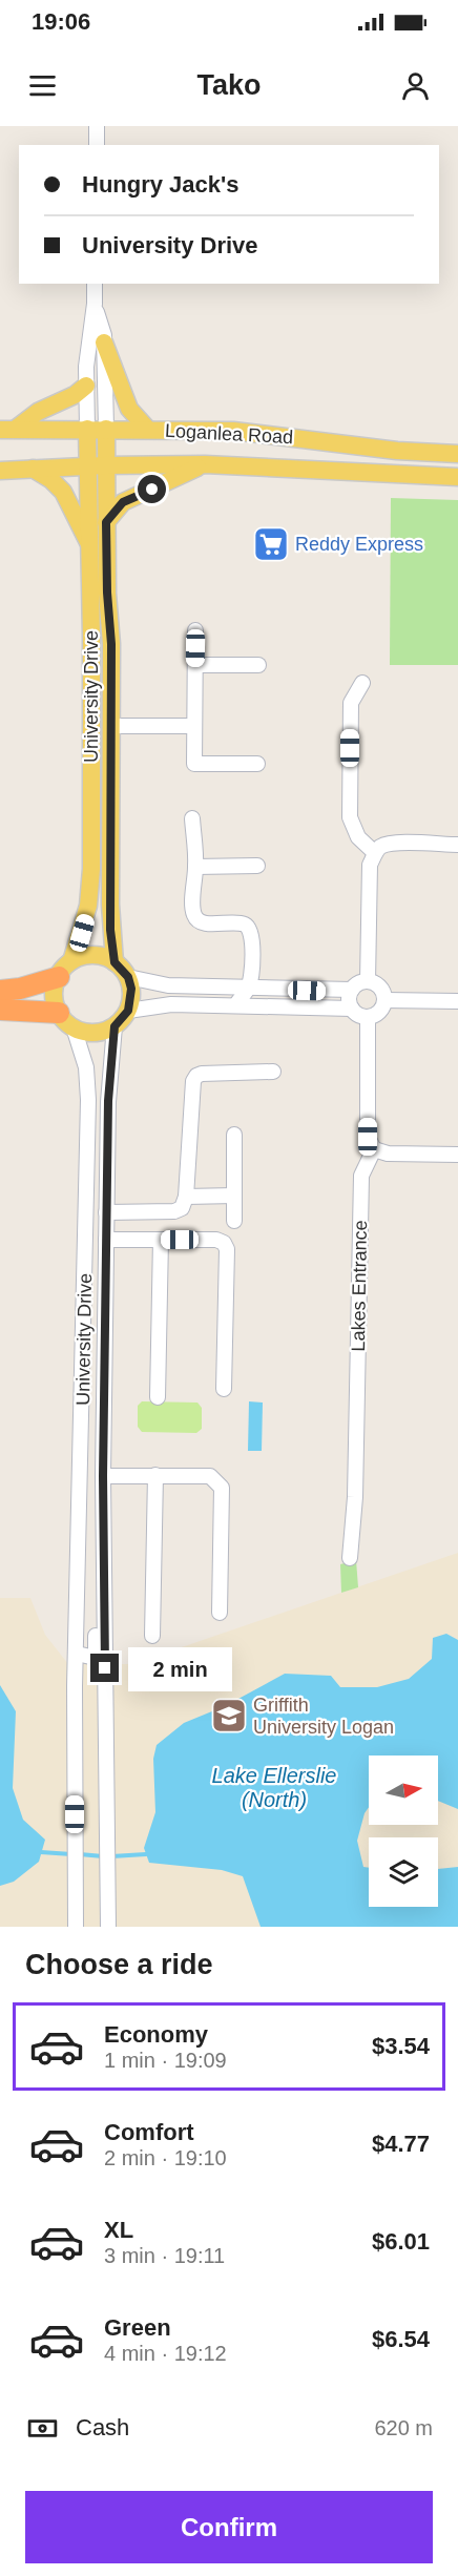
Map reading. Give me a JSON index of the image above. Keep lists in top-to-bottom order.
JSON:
{
  "streets": {
    "main road": ["Loganlea Road", "University Drive"],
    "street": ["Lakes Entrance"]
  },
  "crossings": [
    ["Loganlea Road", "University Drive"]
  ],
  "water": ["Lake Ellerslie (North)"],
  "places": {
    "supermarket": ["Reddy Express"],
    "school or university": ["Griffith University Logan"]
  },
  "north": "right",
  "page": {
    "status": "19:06",
    "header": "Tako",
    "banner": ["Hungry Jack's", "University Drive"],
    "bubble": "2 min",
    "heading": "Choose a ride",
    "list": [
      {
        "name": "Economy",
        "note": "1 min · 19:09",
        "value": "$3.54"
      },
      {
        "name": "Comfort",
        "note": "2 min · 19:10",
        "value": "$4.77"
      },
      {
        "name": "XL",
        "note": "3 min · 19:11",
        "value": "$6.01"
      },
      {
        "name": "Green",
        "note": "4 min · 19:12",
        "value": "$6.54"
      }
    ],
    "pay": ["Cash", "620 m"],
    "buttons": "Confirm"
  }
}
